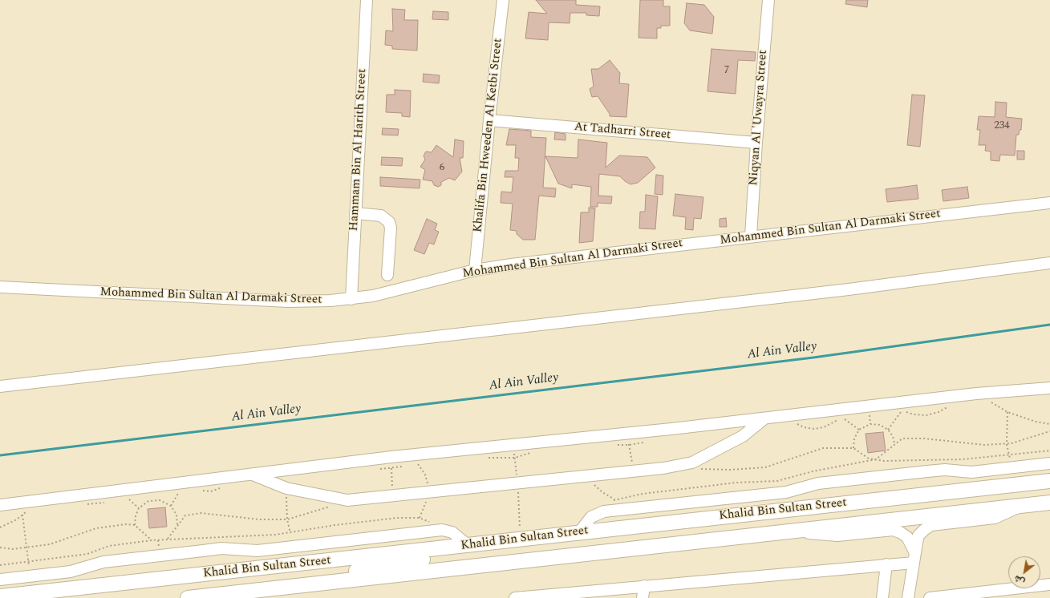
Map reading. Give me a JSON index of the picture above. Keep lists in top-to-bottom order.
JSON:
{
  "streets": {
    "main road": ["Khalid Bin Sultan Street"],
    "street": [
      "Niqyan Al 'Uwayra Street",
      "At Tadharri Street",
      "Khalifa Bin Hweeden Al Ketbi Street",
      "Hammam Bin Al Harith Street",
      "Mohammed Bin Sultan Al Darmaki Street"
    ]
  },
  "crossings": [
    ["Niqyan Al 'Uwayra Street", "At Tadharri Street"],
    ["Niqyan Al 'Uwayra Street", "Mohammed Bin Sultan Al Darmaki Street"],
    ["At Tadharri Street", "Khalifa Bin Hweeden Al Ketbi Street"],
    ["Khalifa Bin Hweeden Al Ketbi Street", "Mohammed Bin Sultan Al Darmaki Street"],
    ["Hammam Bin Al Harith Street", "Mohammed Bin Sultan Al Darmaki Street"]
  ],
  "water": ["Al Ain Valley"],
  "house_numbers": ["7", "234", "6"],
  "north": "bottom left"
}
